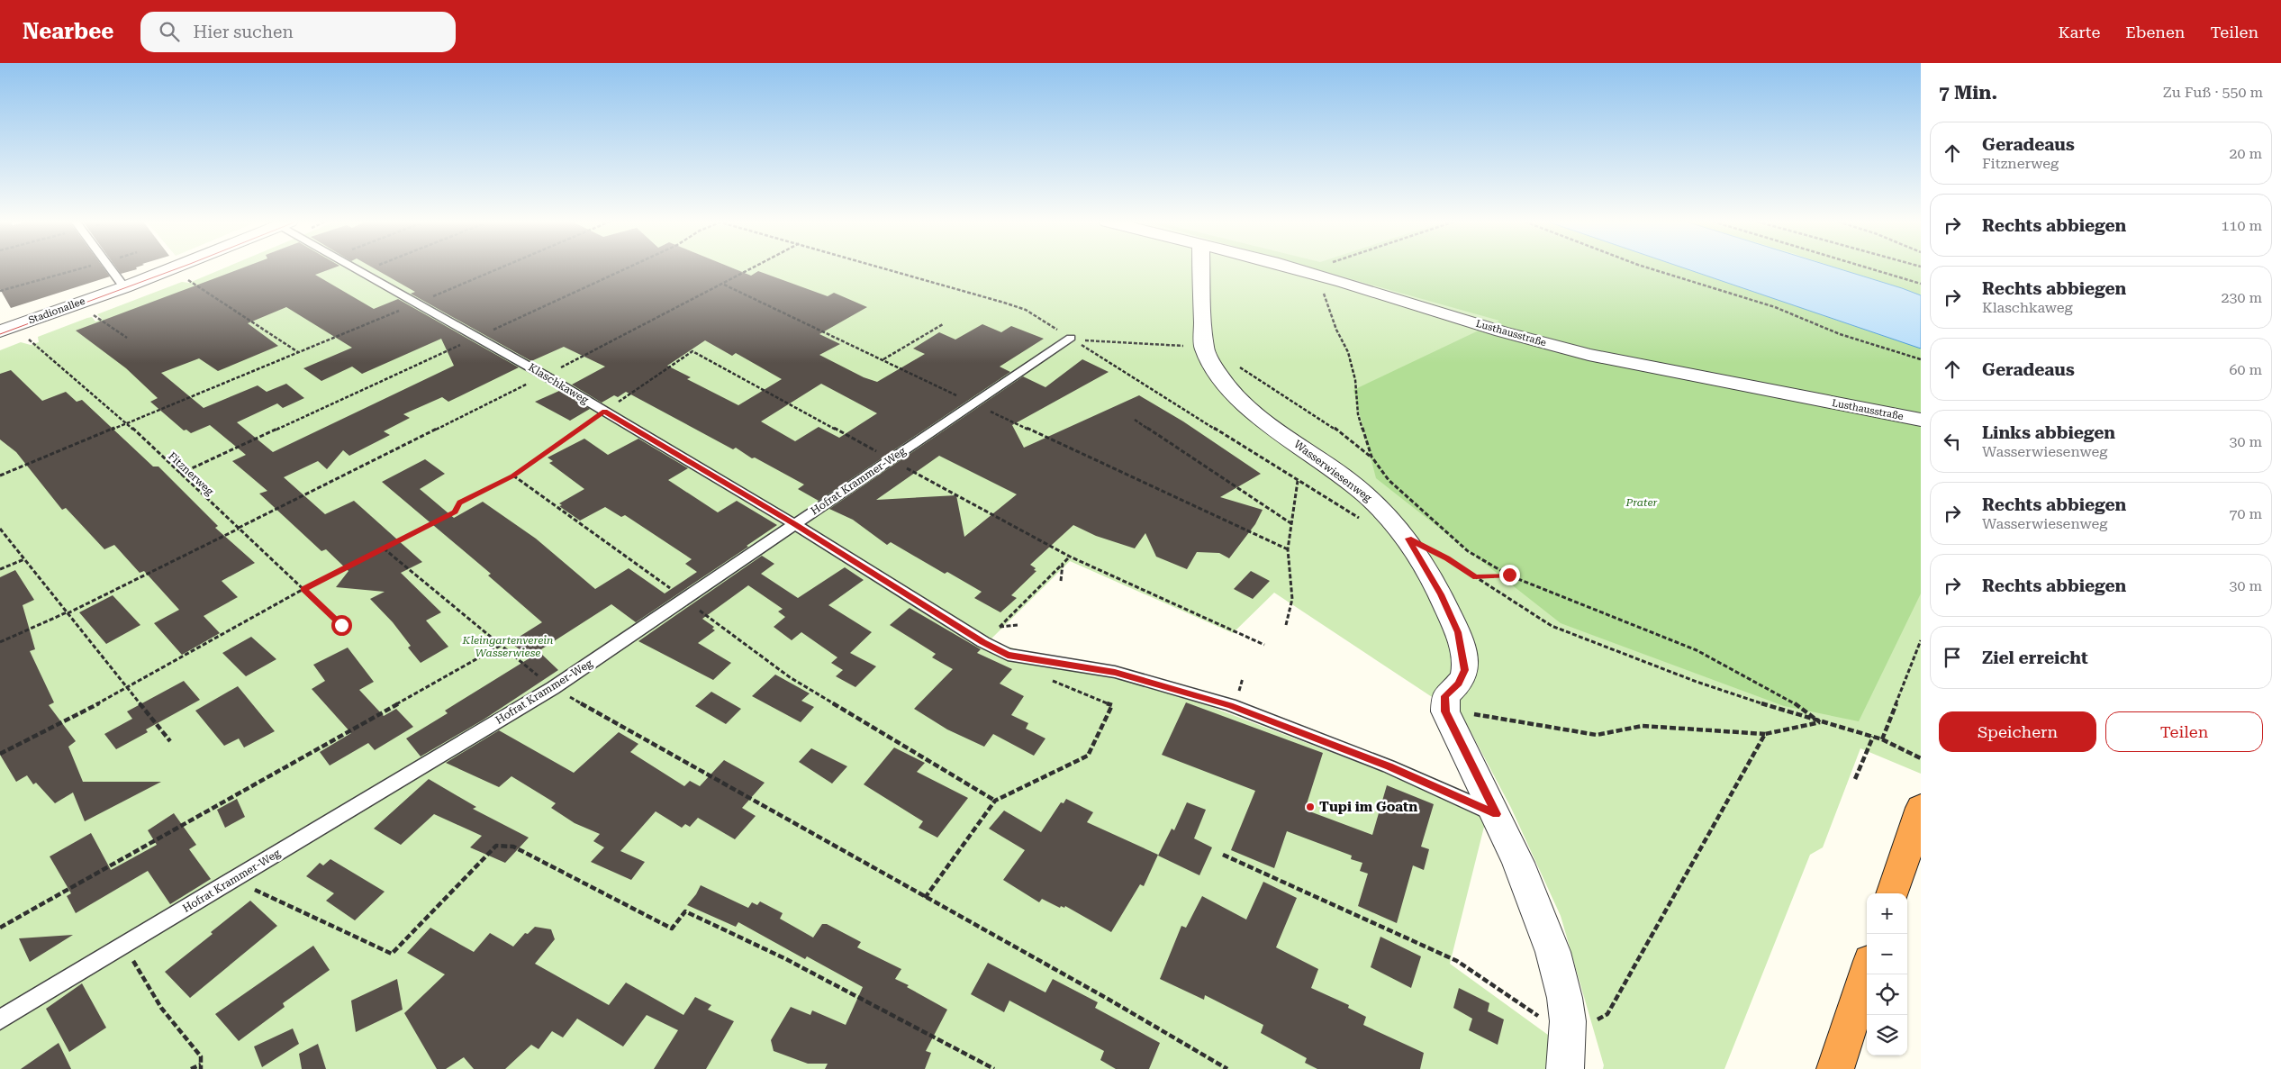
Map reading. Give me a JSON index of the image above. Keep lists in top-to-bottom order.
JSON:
{
  "streets": {
    "street": ["Stadionallee", "Lusthausstraße", "Wasserwiesenweg"],
    "lane": ["Klaschkaweg", "Hofrat Krammer-Weg"],
    "path": ["Fitznerweg"]
  },
  "crossings": [
    ["Klaschkaweg", "Hofrat Krammer-Weg"]
  ],
  "parks": ["Prater", "Kleingartenverein Wasserwiese"],
  "places": ["Tupi im Goatn"],
  "page": {
    "header": "Nearbee",
    "search": "Hier suchen",
    "nav": ["Karte", "Ebenen", "Teilen"],
    "heading": ["7 Min.", "Zu Fuß · 550 m"],
    "list": [
      ["Geradeaus", "Fitznerweg", "20 m"],
      ["Rechts abbiegen", "110 m"],
      ["Rechts abbiegen", "Klaschkaweg", "230 m"],
      ["Geradeaus", "60 m"],
      ["Links abbiegen", "Wasserwiesenweg", "30 m"],
      ["Rechts abbiegen", "Wasserwiesenweg", "70 m"],
      ["Rechts abbiegen", "30 m"],
      "Ziel erreicht"
    ],
    "buttons": ["Speichern", "Teilen"],
    "map_buttons": ["+", "−"]
  }
}
